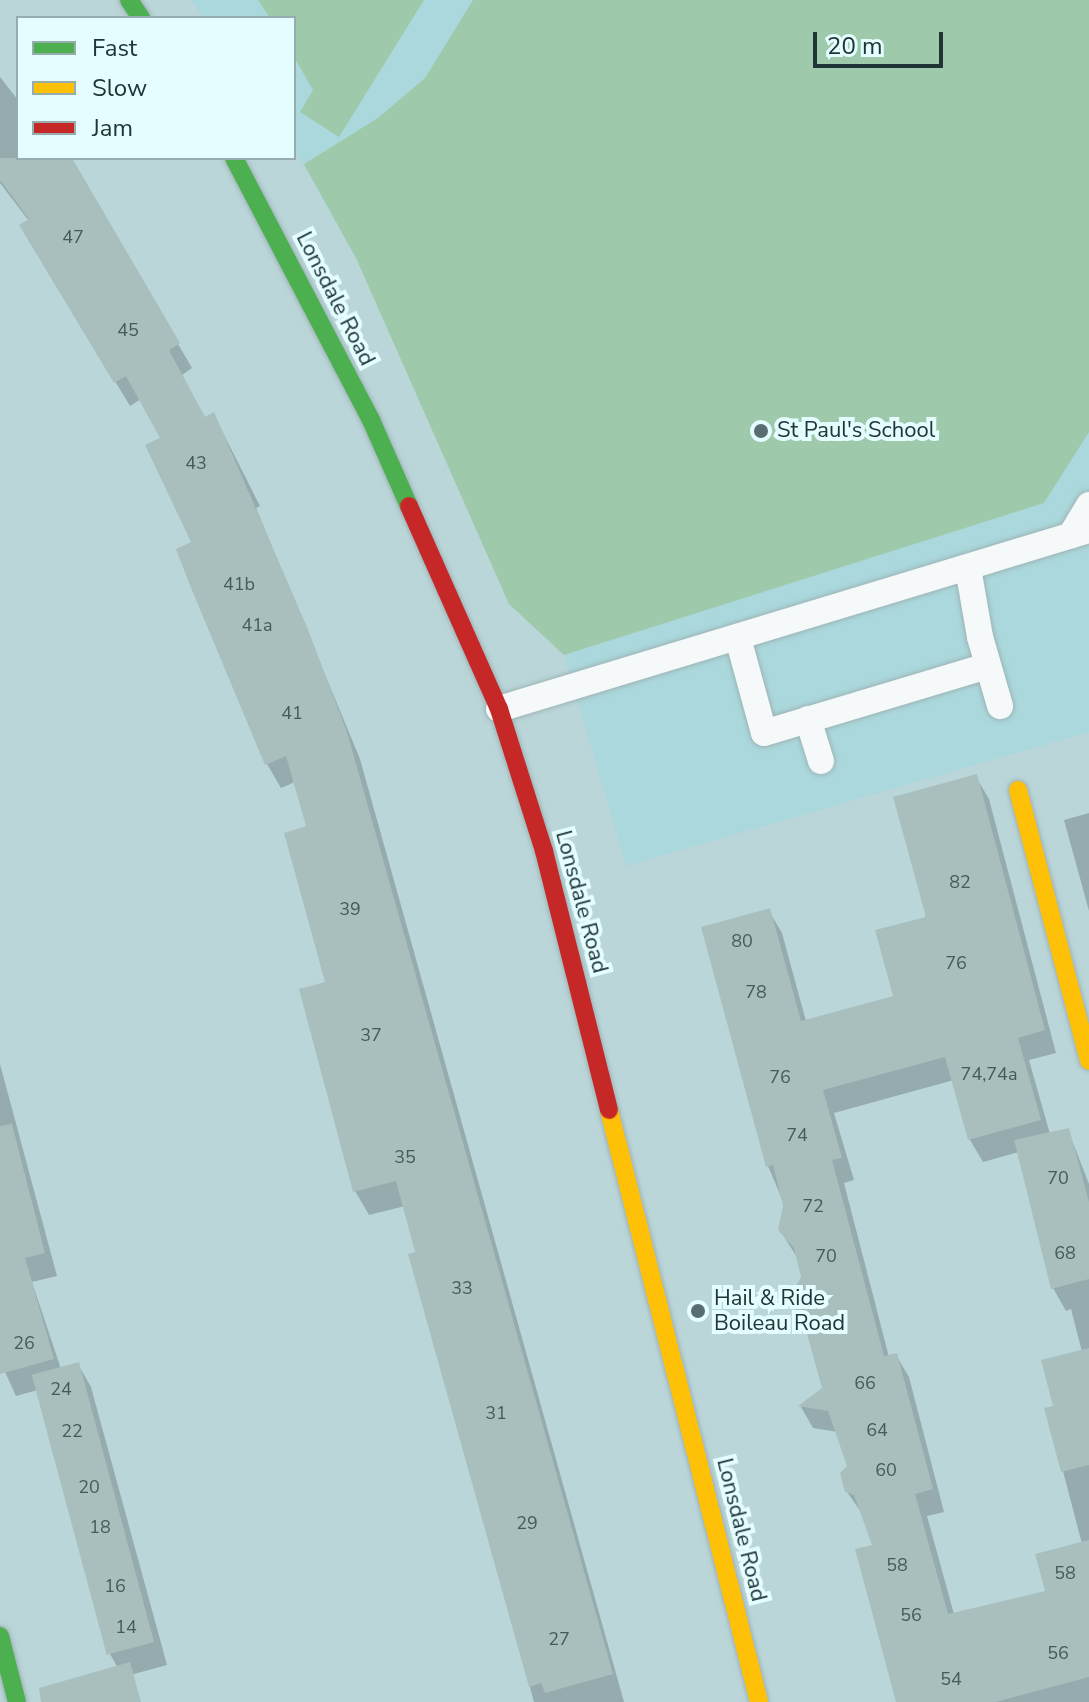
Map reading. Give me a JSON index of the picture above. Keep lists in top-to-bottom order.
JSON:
{
  "streets": {
    "main road": ["Lonsdale Road"]
  },
  "places": ["St Paul's School", "Hail & Ride Boileau Road"],
  "house_numbers": [
    "47",
    "45",
    "43",
    "41b",
    "41a",
    "41",
    "82",
    "39",
    "80",
    "76",
    "78",
    "37",
    "74,74a",
    "76",
    "74",
    "35",
    "70",
    "72",
    "68",
    "70",
    "33",
    "26",
    "66",
    "24",
    "31",
    "64",
    "22",
    "60",
    "20",
    "29",
    "18",
    "58",
    "58",
    "16",
    "56",
    "14",
    "27",
    "56",
    "54"
  ],
  "legend": ["Fast", "Slow", "Jam"],
  "scale_bar": "20 m"
}
